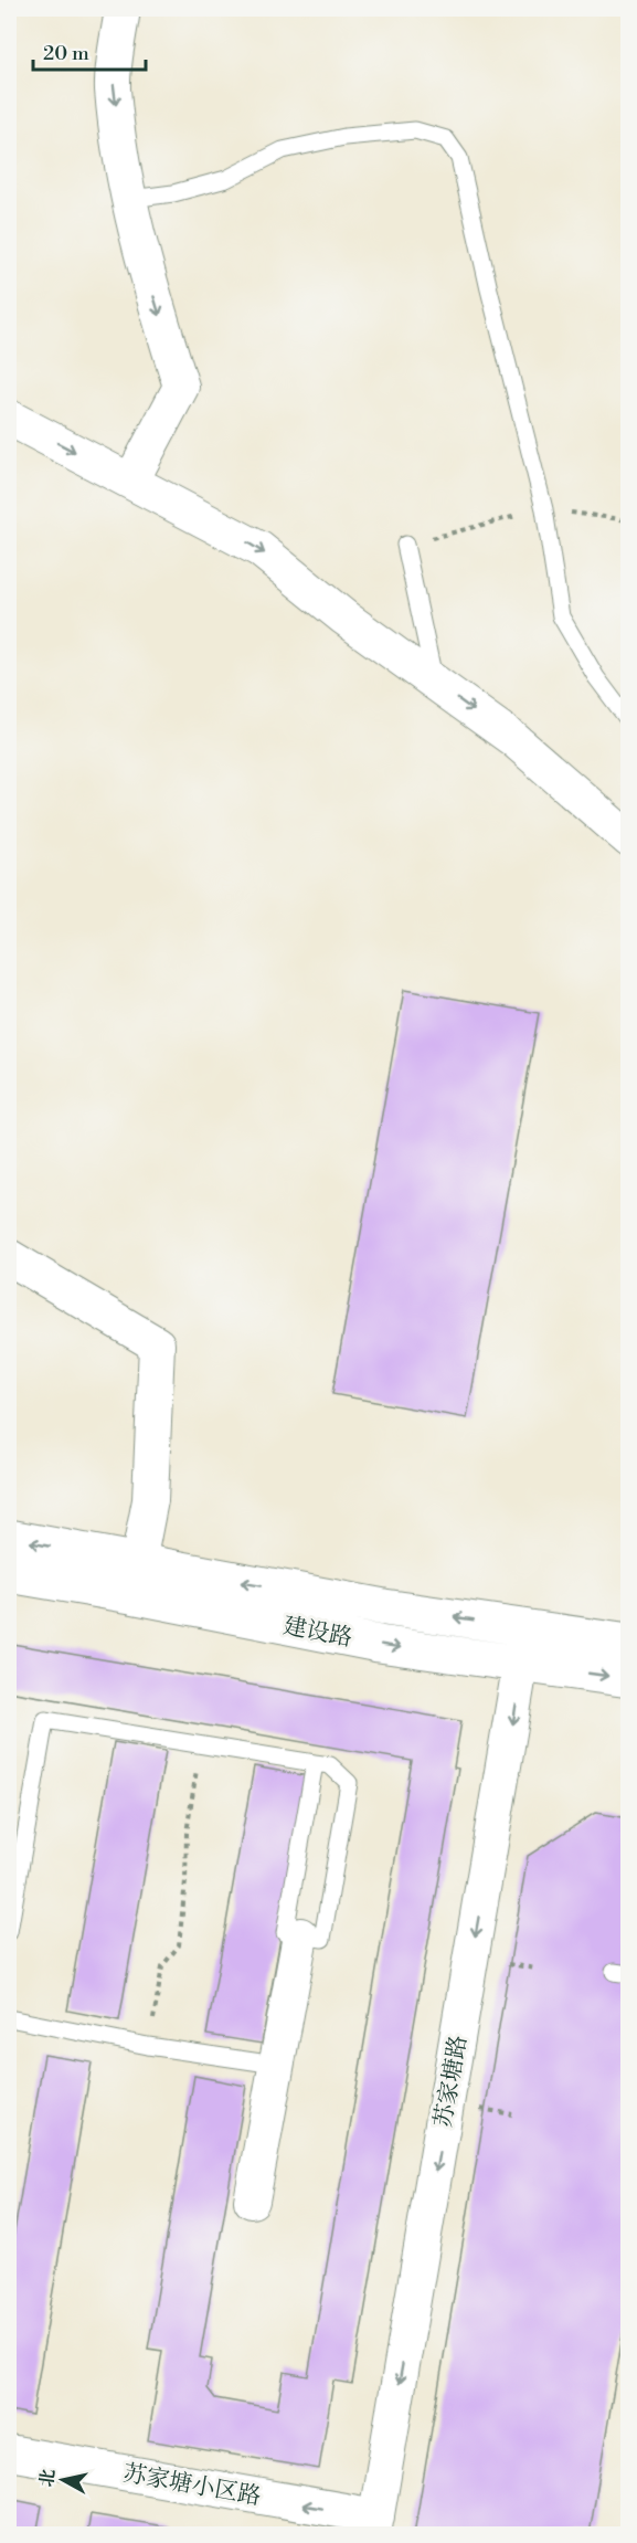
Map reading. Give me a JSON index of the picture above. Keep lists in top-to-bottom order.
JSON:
{
  "streets": {
    "street": ["建设路", "苏家塘路", "苏家塘小区路"]
  },
  "crossings": [
    ["建设路", "苏家塘路"],
    ["苏家塘路", "苏家塘小区路"]
  ],
  "one_way": ["苏家塘小区路"],
  "scale_bar": "20 m",
  "north": "left"
}
